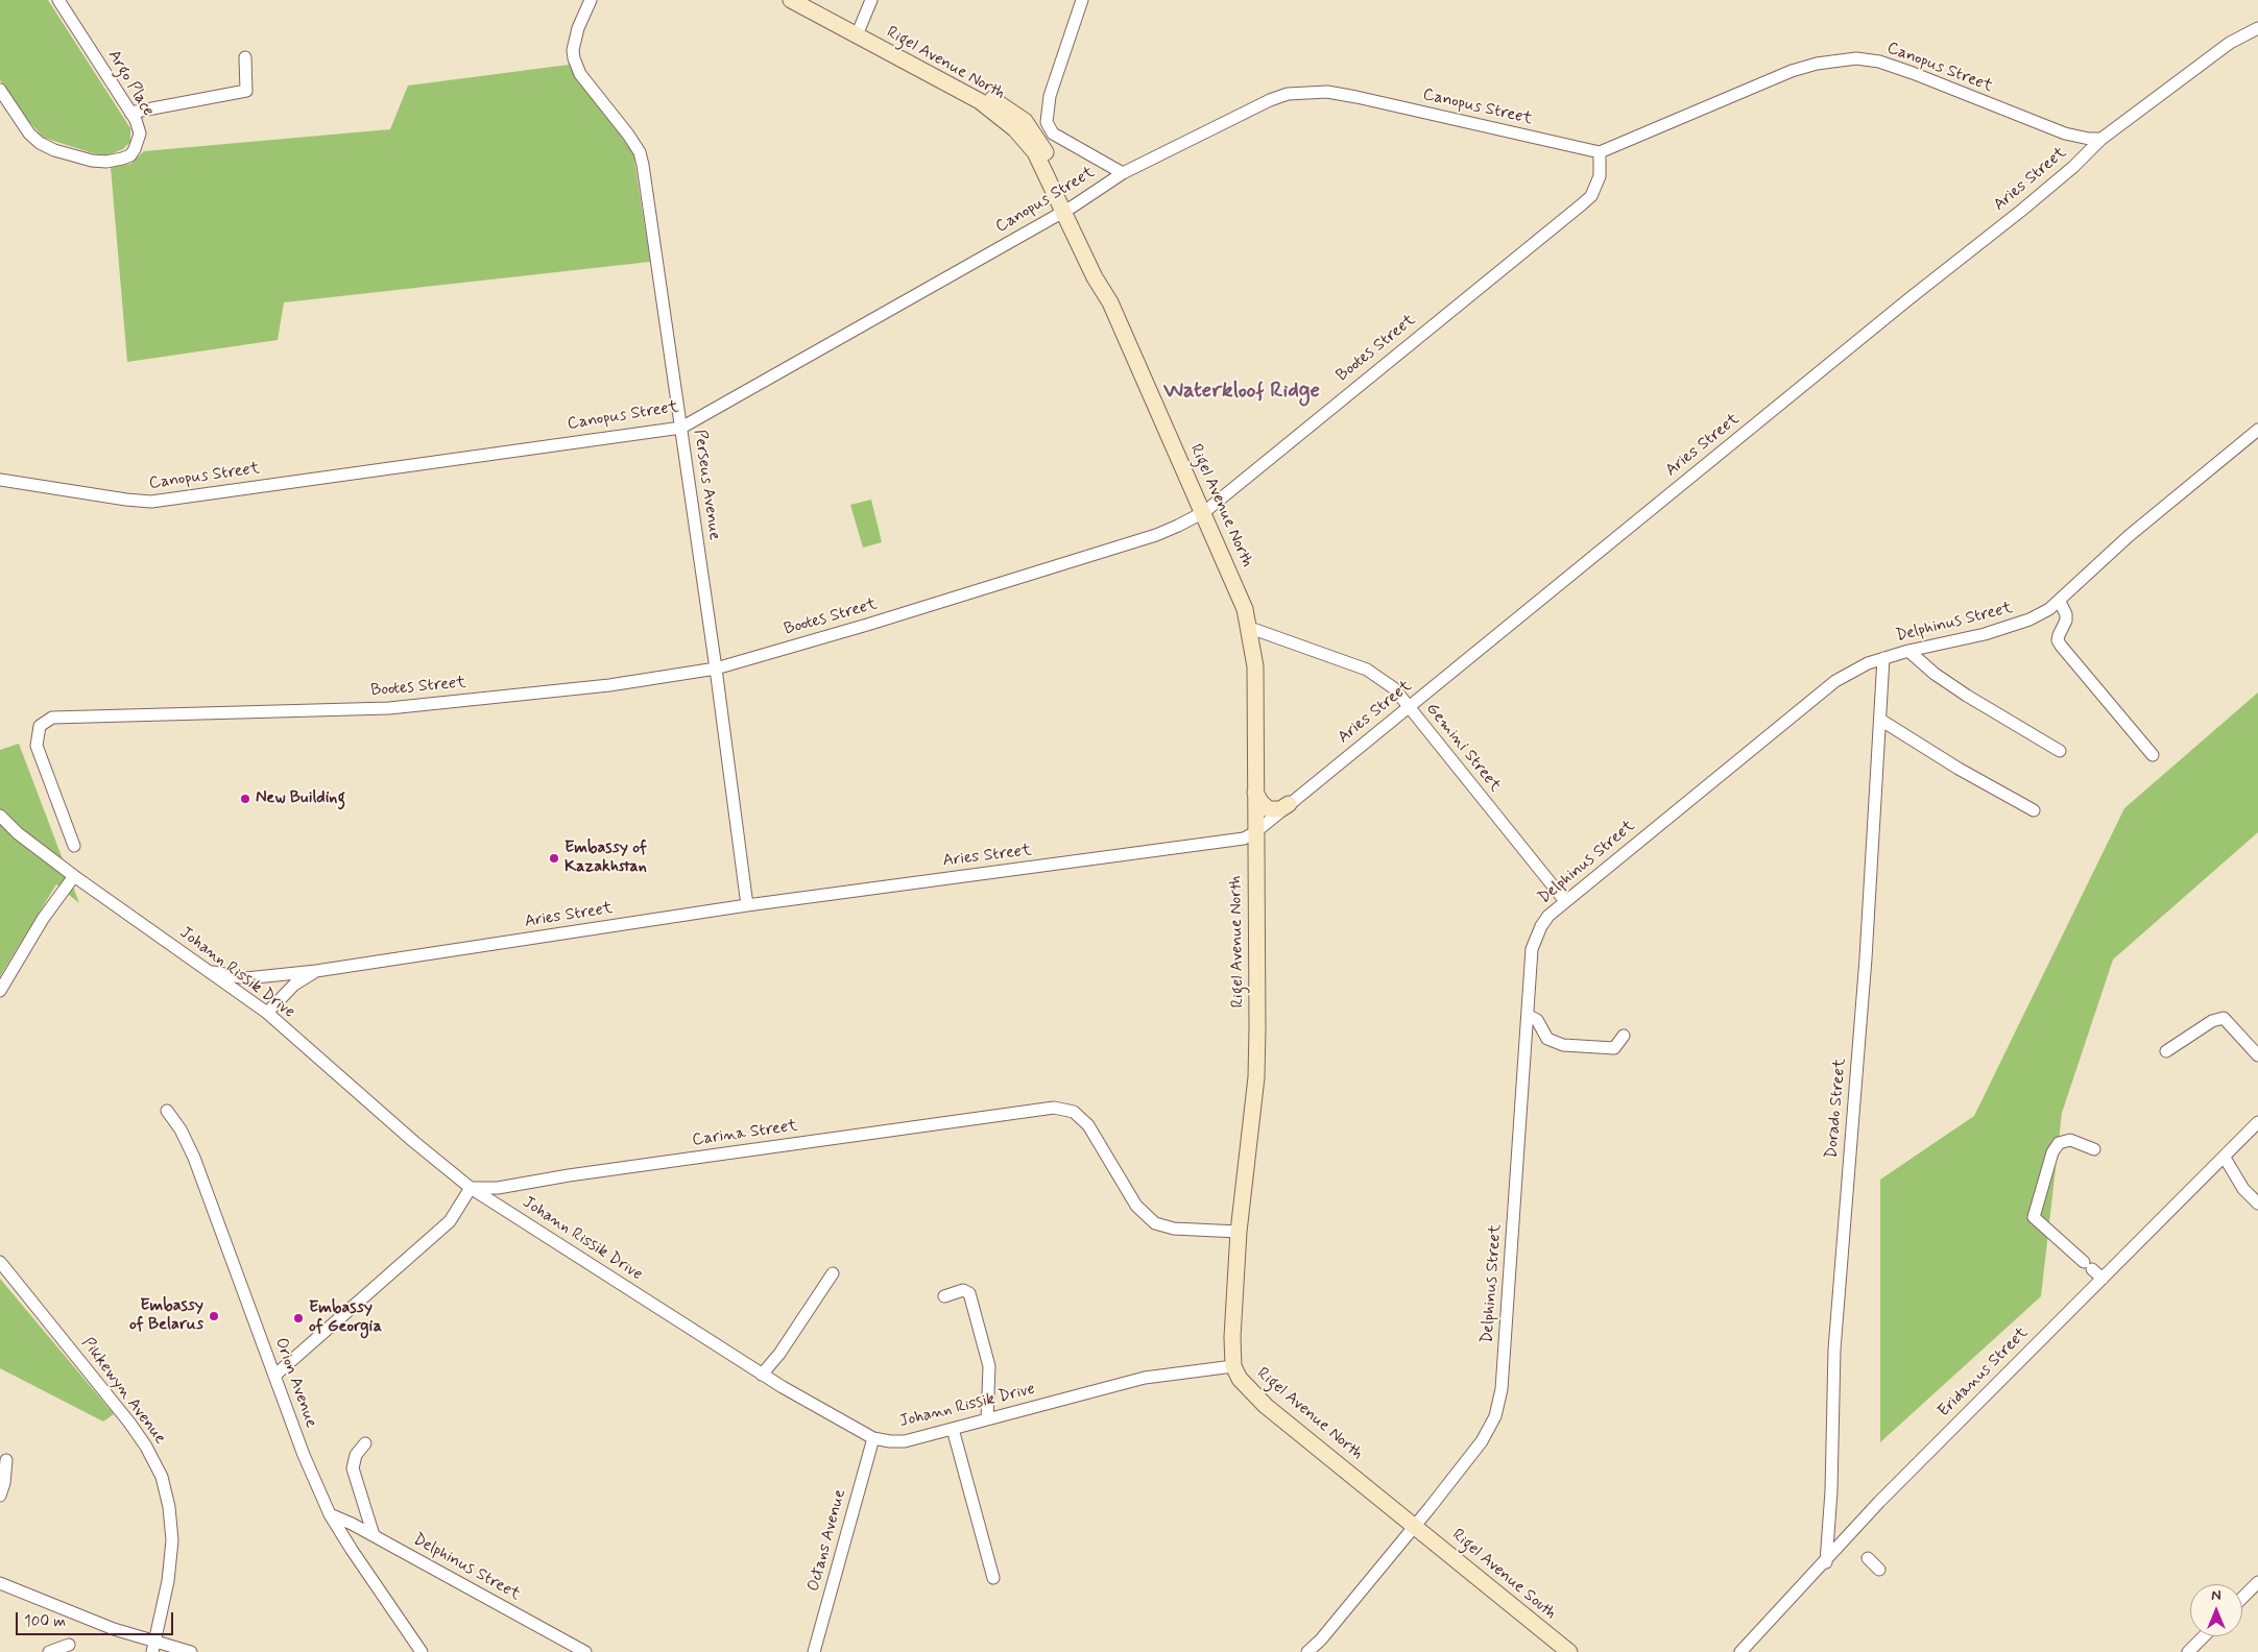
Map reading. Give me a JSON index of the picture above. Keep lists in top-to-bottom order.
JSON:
{
  "streets": {
    "main road": ["Rigel Avenue North", "Rigel Avenue South"],
    "street": [
      "Canopus Street",
      "Argo Place",
      "Aries Street",
      "Bootes Street",
      "Perseus Avenue",
      "Delphinus Street",
      "Gemini Street",
      "Johann Rissik Drive",
      "Dorado Street",
      "Carina Street",
      "Eridanus Street",
      "Orion Avenue",
      "Pikkewyn Avenue",
      "Octans Avenue"
    ]
  },
  "crossings": [
    ["Rigel Avenue North", "Canopus Street"],
    ["Rigel Avenue North", "Aries Street"],
    ["Rigel Avenue North", "Bootes Street"],
    ["Rigel Avenue North", "Delphinus Street"],
    ["Rigel Avenue North", "Gemini Street"],
    ["Rigel Avenue North", "Johann Rissik Drive"],
    ["Rigel Avenue North", "Carina Street"],
    ["Rigel Avenue North", "Rigel Avenue South"],
    ["Canopus Street", "Aries Street"],
    ["Canopus Street", "Bootes Street"],
    ["Canopus Street", "Perseus Avenue"],
    ["Aries Street", "Perseus Avenue"],
    ["Aries Street", "Gemini Street"],
    ["Aries Street", "Johann Rissik Drive"],
    ["Bootes Street", "Perseus Avenue"],
    ["Delphinus Street", "Gemini Street"],
    ["Delphinus Street", "Dorado Street"],
    ["Delphinus Street", "Orion Avenue"],
    ["Delphinus Street", "Rigel Avenue South"],
    ["Johann Rissik Drive", "Carina Street"],
    ["Johann Rissik Drive", "Octans Avenue"],
    ["Dorado Street", "Eridanus Street"]
  ],
  "districts": ["Waterkloof Ridge"],
  "places": [
    "New Building",
    "Embassy of Kazakhstan",
    "Embassy of Belarus",
    "Embassy of Georgia"
  ],
  "scale_bar": "100 m",
  "north": "top"
}
